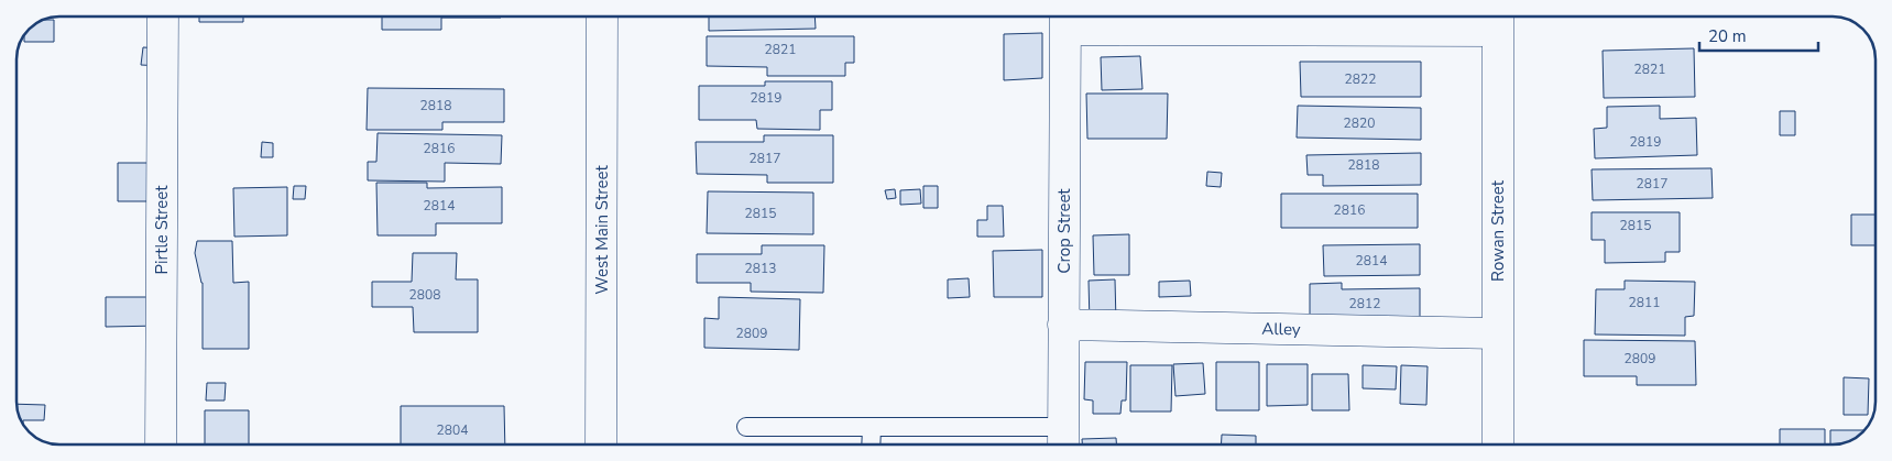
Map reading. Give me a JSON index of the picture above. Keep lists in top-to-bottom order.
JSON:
{
  "streets": {
    "street": [
      "Pirtle Street",
      "West Main Street",
      "Crop Street",
      "Rowan Street",
      "Alley"
    ]
  },
  "crossings": [
    ["Crop Street", "Alley"],
    ["Rowan Street", "Alley"]
  ],
  "house_numbers": [
    "2821",
    "2821",
    "2822",
    "2819",
    "2818",
    "2820",
    "2819",
    "2816",
    "2817",
    "2818",
    "2817",
    "2814",
    "2816",
    "2815",
    "2815",
    "2814",
    "2813",
    "2808",
    "2811",
    "2812",
    "2809",
    "2809",
    "2804"
  ],
  "scale_bar": "20 m"
}
